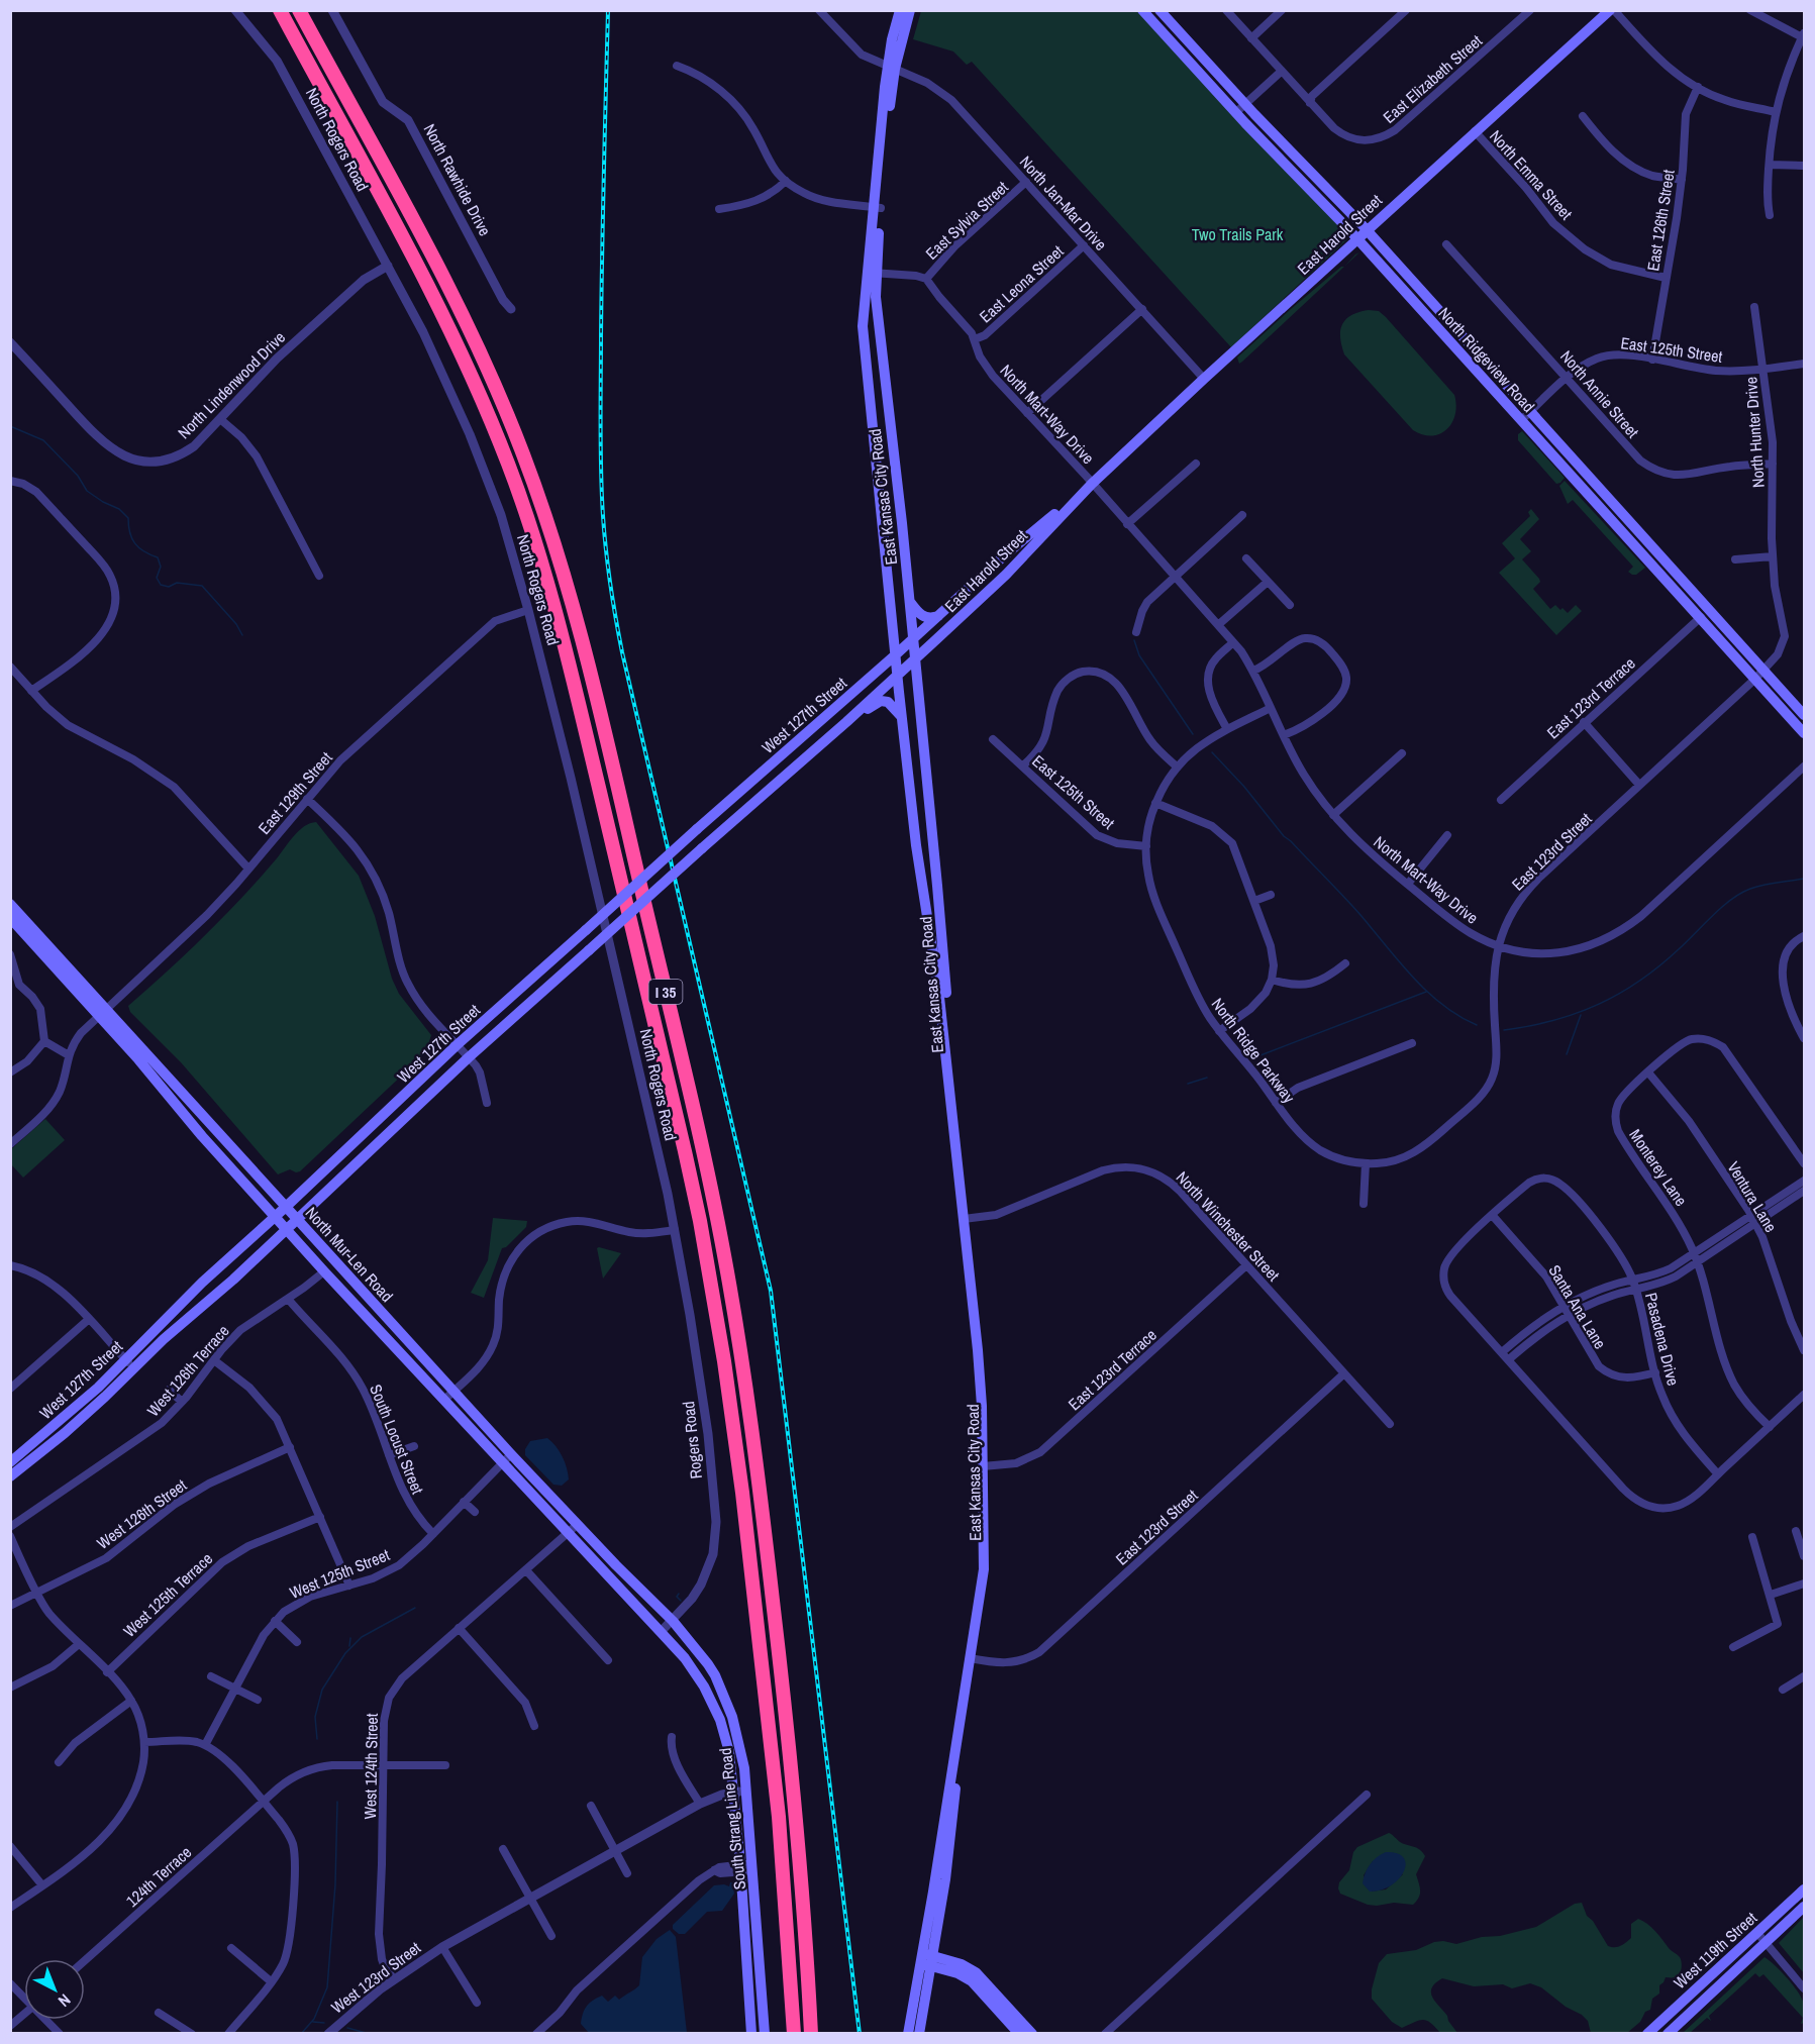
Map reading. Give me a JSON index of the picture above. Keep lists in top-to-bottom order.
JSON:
{
  "streets": {
    "highway": ["I 35"],
    "main road": [
      "East Harold Street",
      "North Ridgeview Road",
      "East Kansas City Road",
      "West 127th Street",
      "North Mur-Len Road",
      "South Strang Line Road",
      "West 119th Street"
    ],
    "street": [
      "East Elizabeth Street",
      "North Rogers Road",
      "North Emma Street",
      "North Rawhide Drive",
      "North Jan-Mar Drive",
      "East Sylvia Street",
      "East 126th Street",
      "East Leona Street",
      "East 125th Street",
      "North Lindenwood Drive",
      "North Annie Street",
      "North Mart-Way Drive",
      "North Hunter Drive",
      "East 123rd Terrace",
      "East 129th Street",
      "East 123rd Street",
      "North Ridge Parkway",
      "Monterey Lane",
      "Ventura Lane",
      "North Winchester Street",
      "Santa Ana Lane",
      "Pasadena Drive",
      "West 126th Terrace",
      "South Locust Street",
      "Rogers Road",
      "West 126th Street",
      "West 125th Street",
      "West 125th Terrace",
      "West 124th Street",
      "124th Terrace",
      "West 123rd Street"
    ]
  },
  "crossings": [
    ["North Rogers Road", "North Lindenwood Drive"],
    ["North Rogers Road", "East 129th Street"],
    ["North Rogers Road", "Rogers Road"],
    ["North Emma Street", "East 126th Street"],
    ["North Emma Street", "East Harold Street"],
    ["North Jan-Mar Drive", "East Sylvia Street"],
    ["North Jan-Mar Drive", "East Harold Street"],
    ["North Jan-Mar Drive", "East Leona Street"],
    ["North Jan-Mar Drive", "East Kansas City Road"],
    ["East Sylvia Street", "North Mart-Way Drive"],
    ["East 126th Street", "East 125th Street"],
    ["East Harold Street", "North Ridgeview Road"],
    ["East Harold Street", "North Mart-Way Drive"],
    ["East Harold Street", "East Kansas City Road"],
    ["East Harold Street", "West 127th Street"],
    ["East Leona Street", "North Mart-Way Drive"],
    ["East 125th Street", "North Ridgeview Road"],
    ["East 125th Street", "North Annie Street"],
    ["East 125th Street", "North Hunter Drive"],
    ["East 125th Street", "North Ridge Parkway"],
    ["North Ridgeview Road", "North Hunter Drive"],
    ["North Ridgeview Road", "East 123rd Terrace"],
    ["North Ridgeview Road", "East 123rd Street"],
    ["North Annie Street", "North Hunter Drive"],
    ["North Mart-Way Drive", "East 123rd Street"],
    ["North Hunter Drive", "East 123rd Street"],
    ["East Kansas City Road", "East 123rd Terrace"],
    ["East Kansas City Road", "West 127th Street"],
    ["East Kansas City Road", "East 123rd Street"],
    ["East Kansas City Road", "North Winchester Street"],
    ["East 123rd Terrace", "North Winchester Street"],
    ["West 127th Street", "North Mur-Len Road"],
    ["East 129th Street", "North Mur-Len Road"],
    ["East 123rd Street", "North Ridge Parkway"],
    ["East 123rd Street", "North Winchester Street"],
    ["Monterey Lane", "Ventura Lane"],
    ["North Mur-Len Road", "West 126th Terrace"],
    ["North Mur-Len Road", "Rogers Road"],
    ["North Mur-Len Road", "West 125th Street"],
    ["North Mur-Len Road", "West 124th Street"],
    ["North Mur-Len Road", "South Strang Line Road"],
    ["Santa Ana Lane", "Pasadena Drive"],
    ["West 126th Terrace", "South Locust Street"],
    ["South Locust Street", "West 125th Street"],
    ["Rogers Road", "South Strang Line Road"],
    ["West 124th Street", "124th Terrace"],
    ["West 124th Street", "West 123rd Street"],
    ["South Strang Line Road", "West 123rd Street"]
  ],
  "parks": ["Two Trails Park"],
  "north": "bottom right"
}
